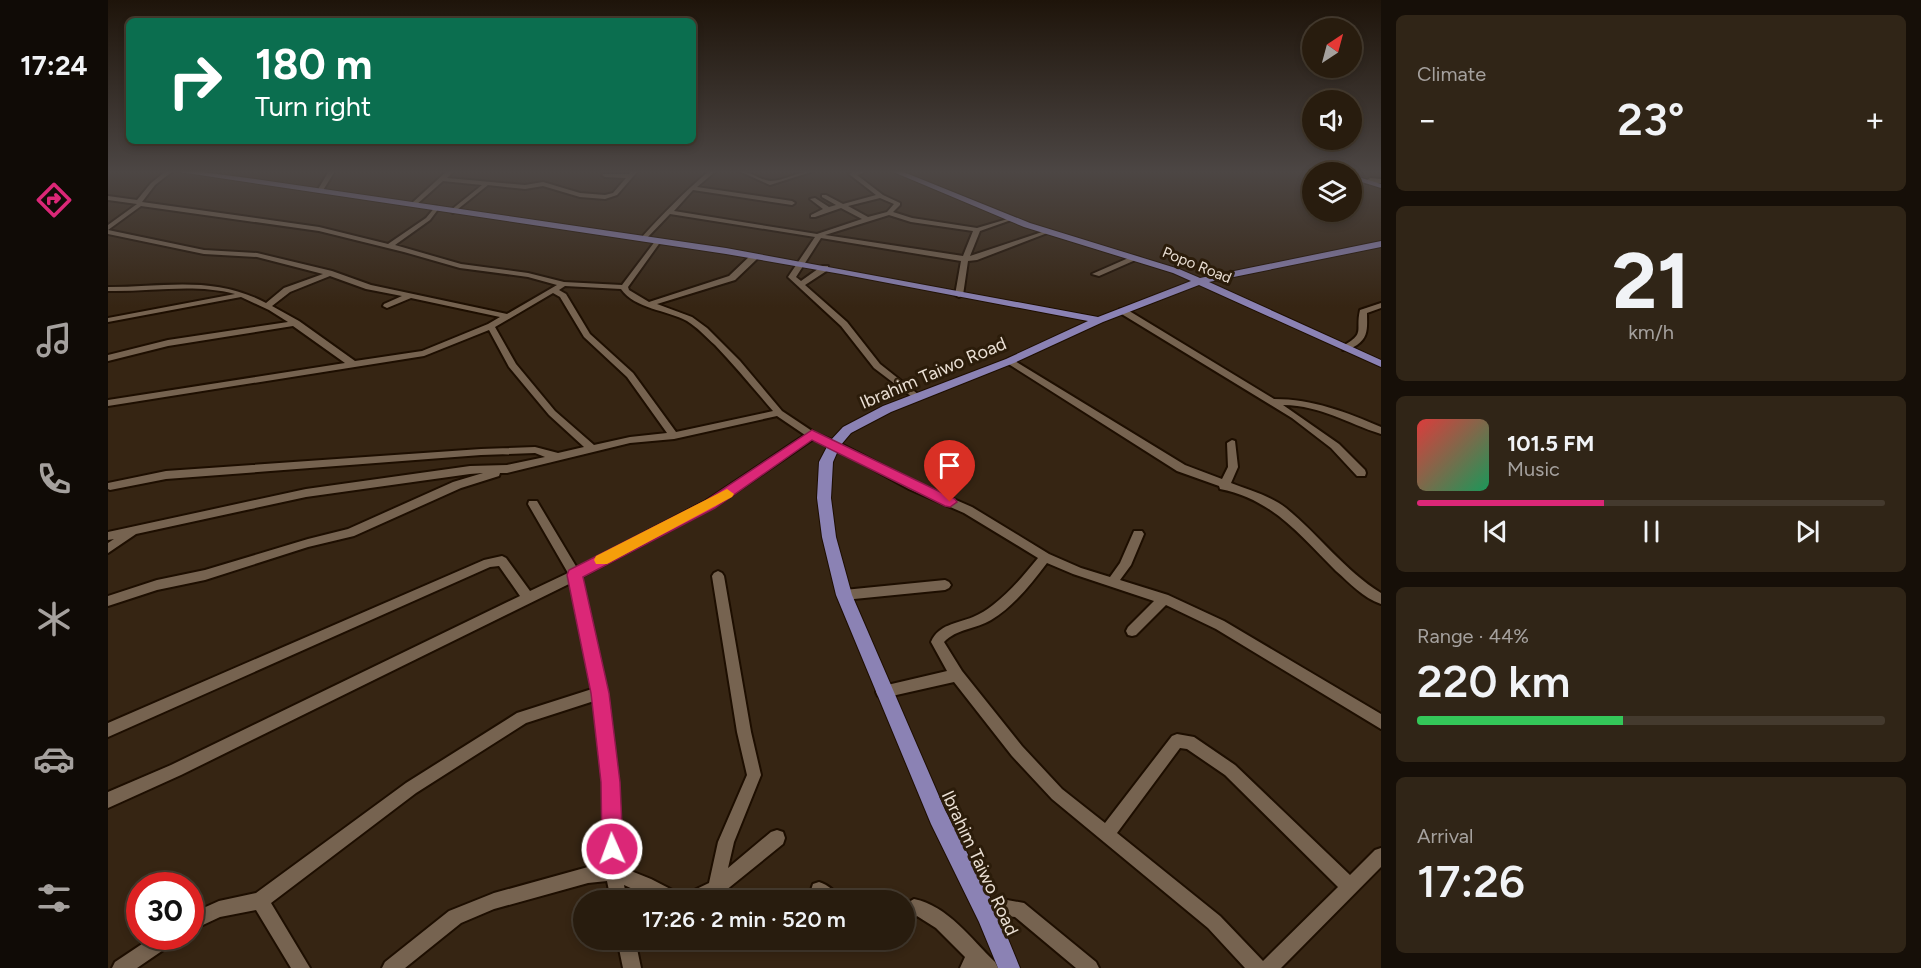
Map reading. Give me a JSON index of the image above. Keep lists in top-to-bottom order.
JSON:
{
  "streets": {
    "main road": ["Popo Road", "Ibrahim Taiwo Road"]
  },
  "crossings": [
    ["Popo Road", "Ibrahim Taiwo Road"]
  ],
  "north": "top right",
  "page": {
    "tabs": "17:24",
    "tile": [
      "Climate",
      ["21", "km/h"],
      ["Range · 44%", "220 km"],
      ["Arrival", "17:26"]
    ],
    "turn": ["180 m", "Turn right"],
    "heat": ["−", "23°", "+"],
    "song": ["101.5 FM", "Music"],
    "limit": "30",
    "trip": "17:26 · 2 min · 520 m"
  }
}
